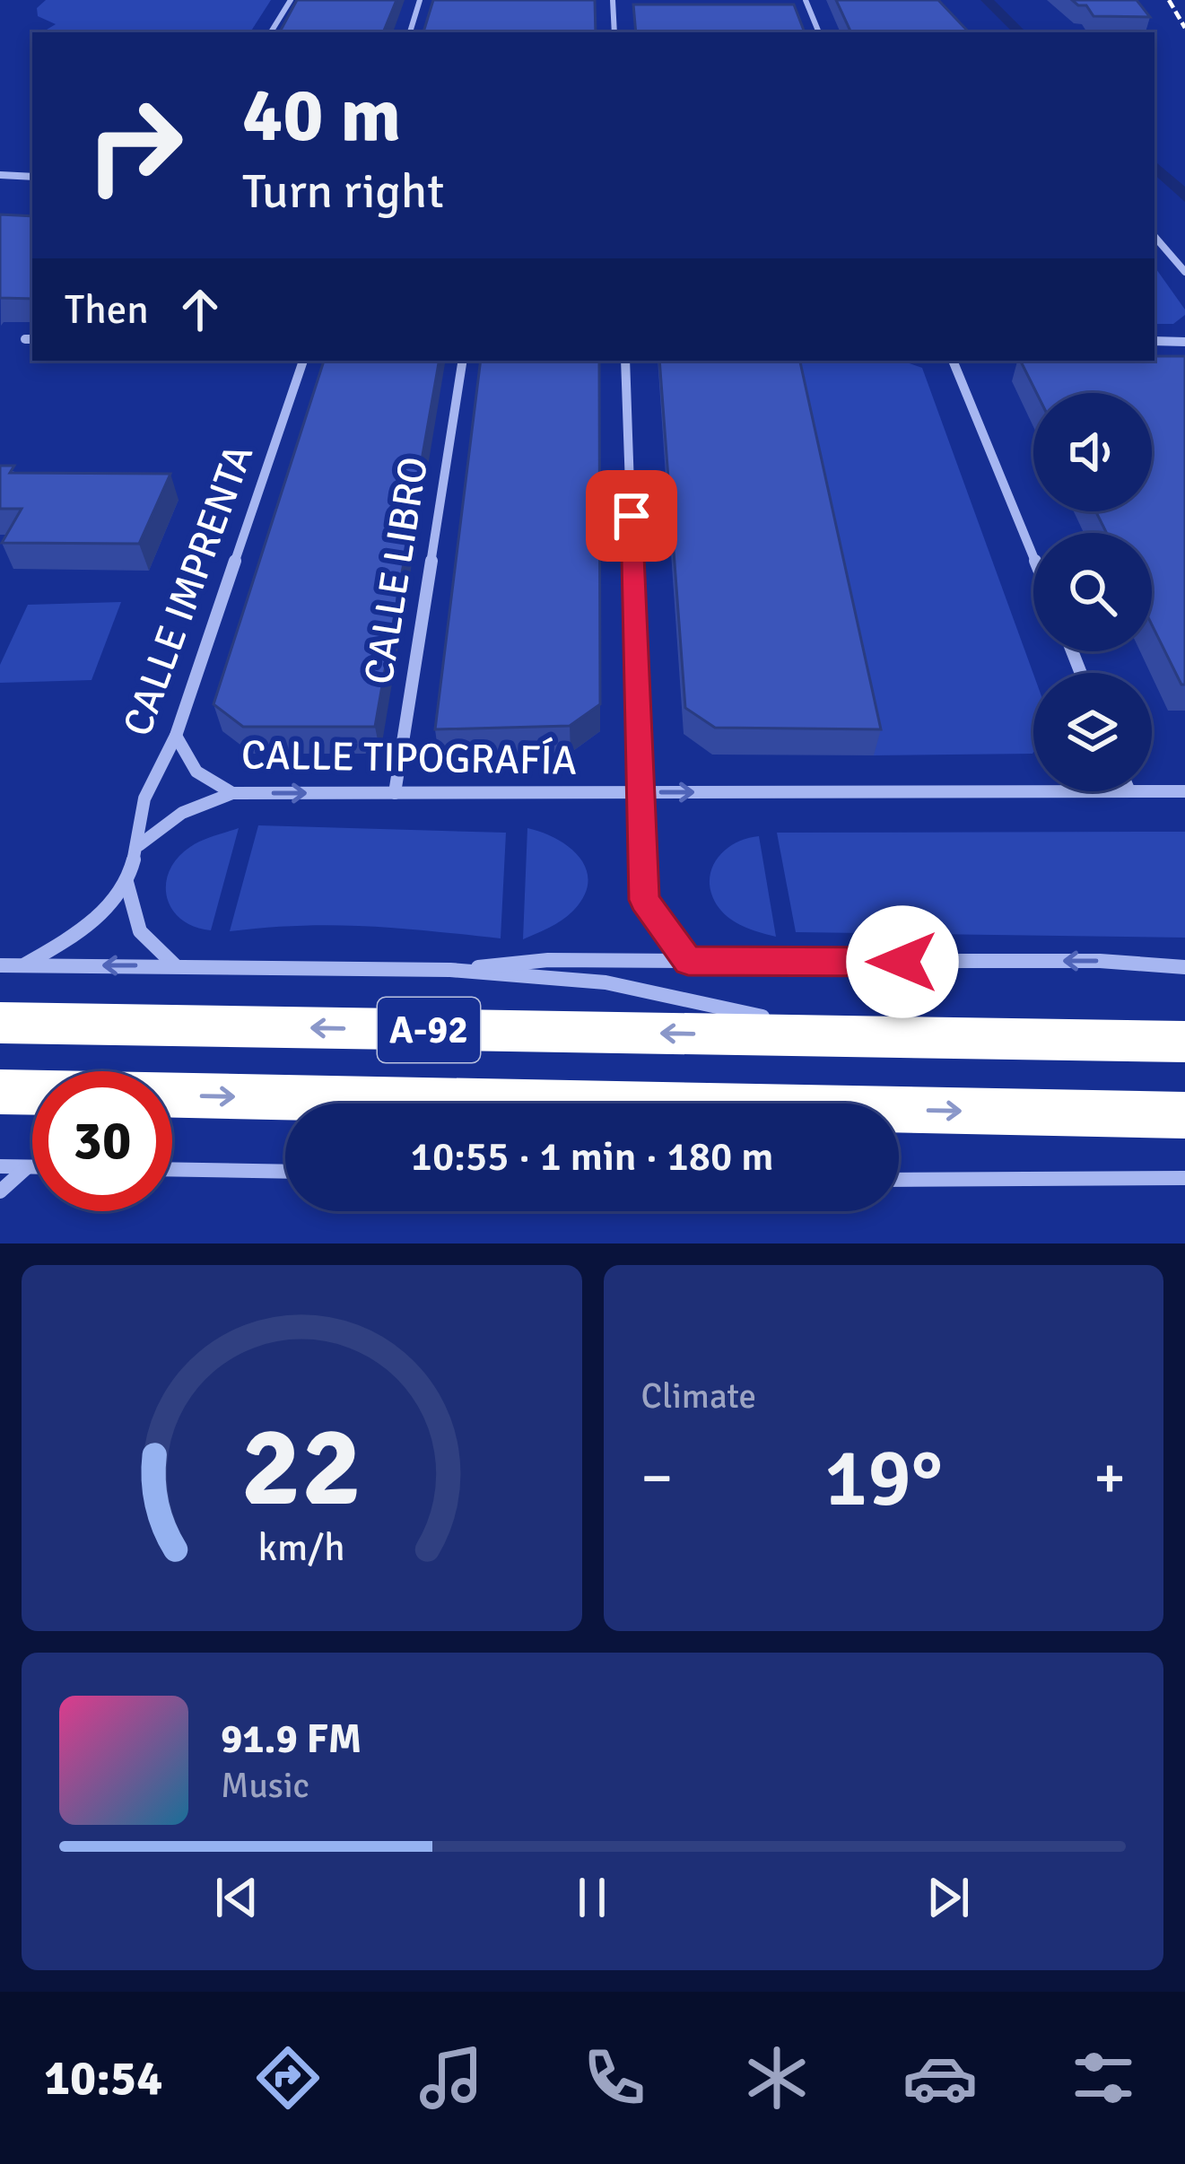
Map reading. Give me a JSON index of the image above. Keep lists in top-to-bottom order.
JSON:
{
  "streets": {
    "highway": ["A-92"],
    "street": ["CALLE LIBRO", "CALLE IMPRENTA", "CALLE TIPOGRAFÍA"]
  },
  "crossings": [
    ["CALLE LIBRO", "CALLE TIPOGRAFÍA"],
    ["CALLE IMPRENTA", "CALLE TIPOGRAFÍA"]
  ],
  "one_way": ["CALLE TIPOGRAFÍA"],
  "page": {
    "turn": ["40 m", "Turn right"],
    "then": "Then",
    "limit": "30",
    "trip": "10:55 · 1 min · 180 m",
    "tile": "Climate",
    "heat": ["−", "19°", "+"],
    "song": ["91.9 FM", "Music"],
    "tabs": "10:54",
    "gauge": ["22", "km/h"]
  }
}
